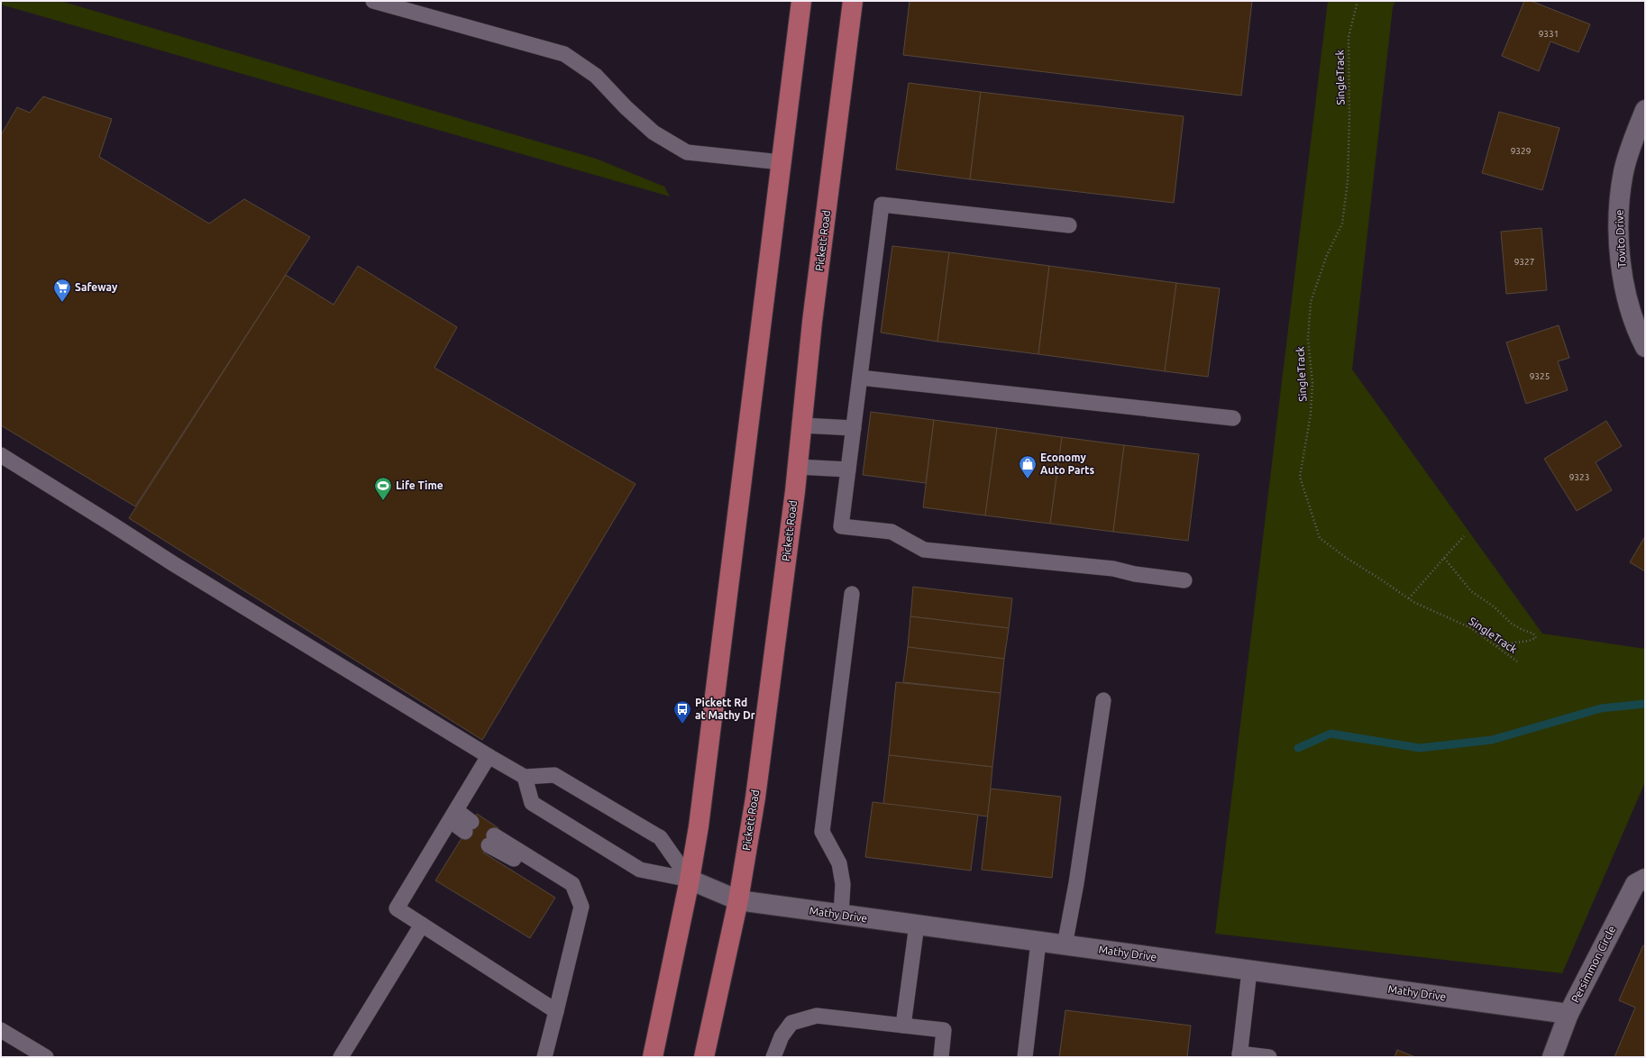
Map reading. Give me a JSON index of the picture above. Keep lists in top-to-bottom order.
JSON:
{
  "streets": {
    "main road": ["Pickett Road"],
    "street": ["Tovito Drive", "Mathy Drive", "Persimmon Circle"],
    "path": ["SingleTrack"]
  },
  "crossings": [
    ["Pickett Road", "Mathy Drive"],
    ["Mathy Drive", "Persimmon Circle"]
  ],
  "places": {
    "supermarket": ["Safeway"],
    "shop": ["Economy Auto Parts"],
    "sports": ["Life Time"],
    "bus stop": ["Pickett Rd at Mathy Dr"]
  },
  "house_numbers": [
    "9331",
    "9329",
    "9327",
    "9325",
    "9323"
  ]
}
